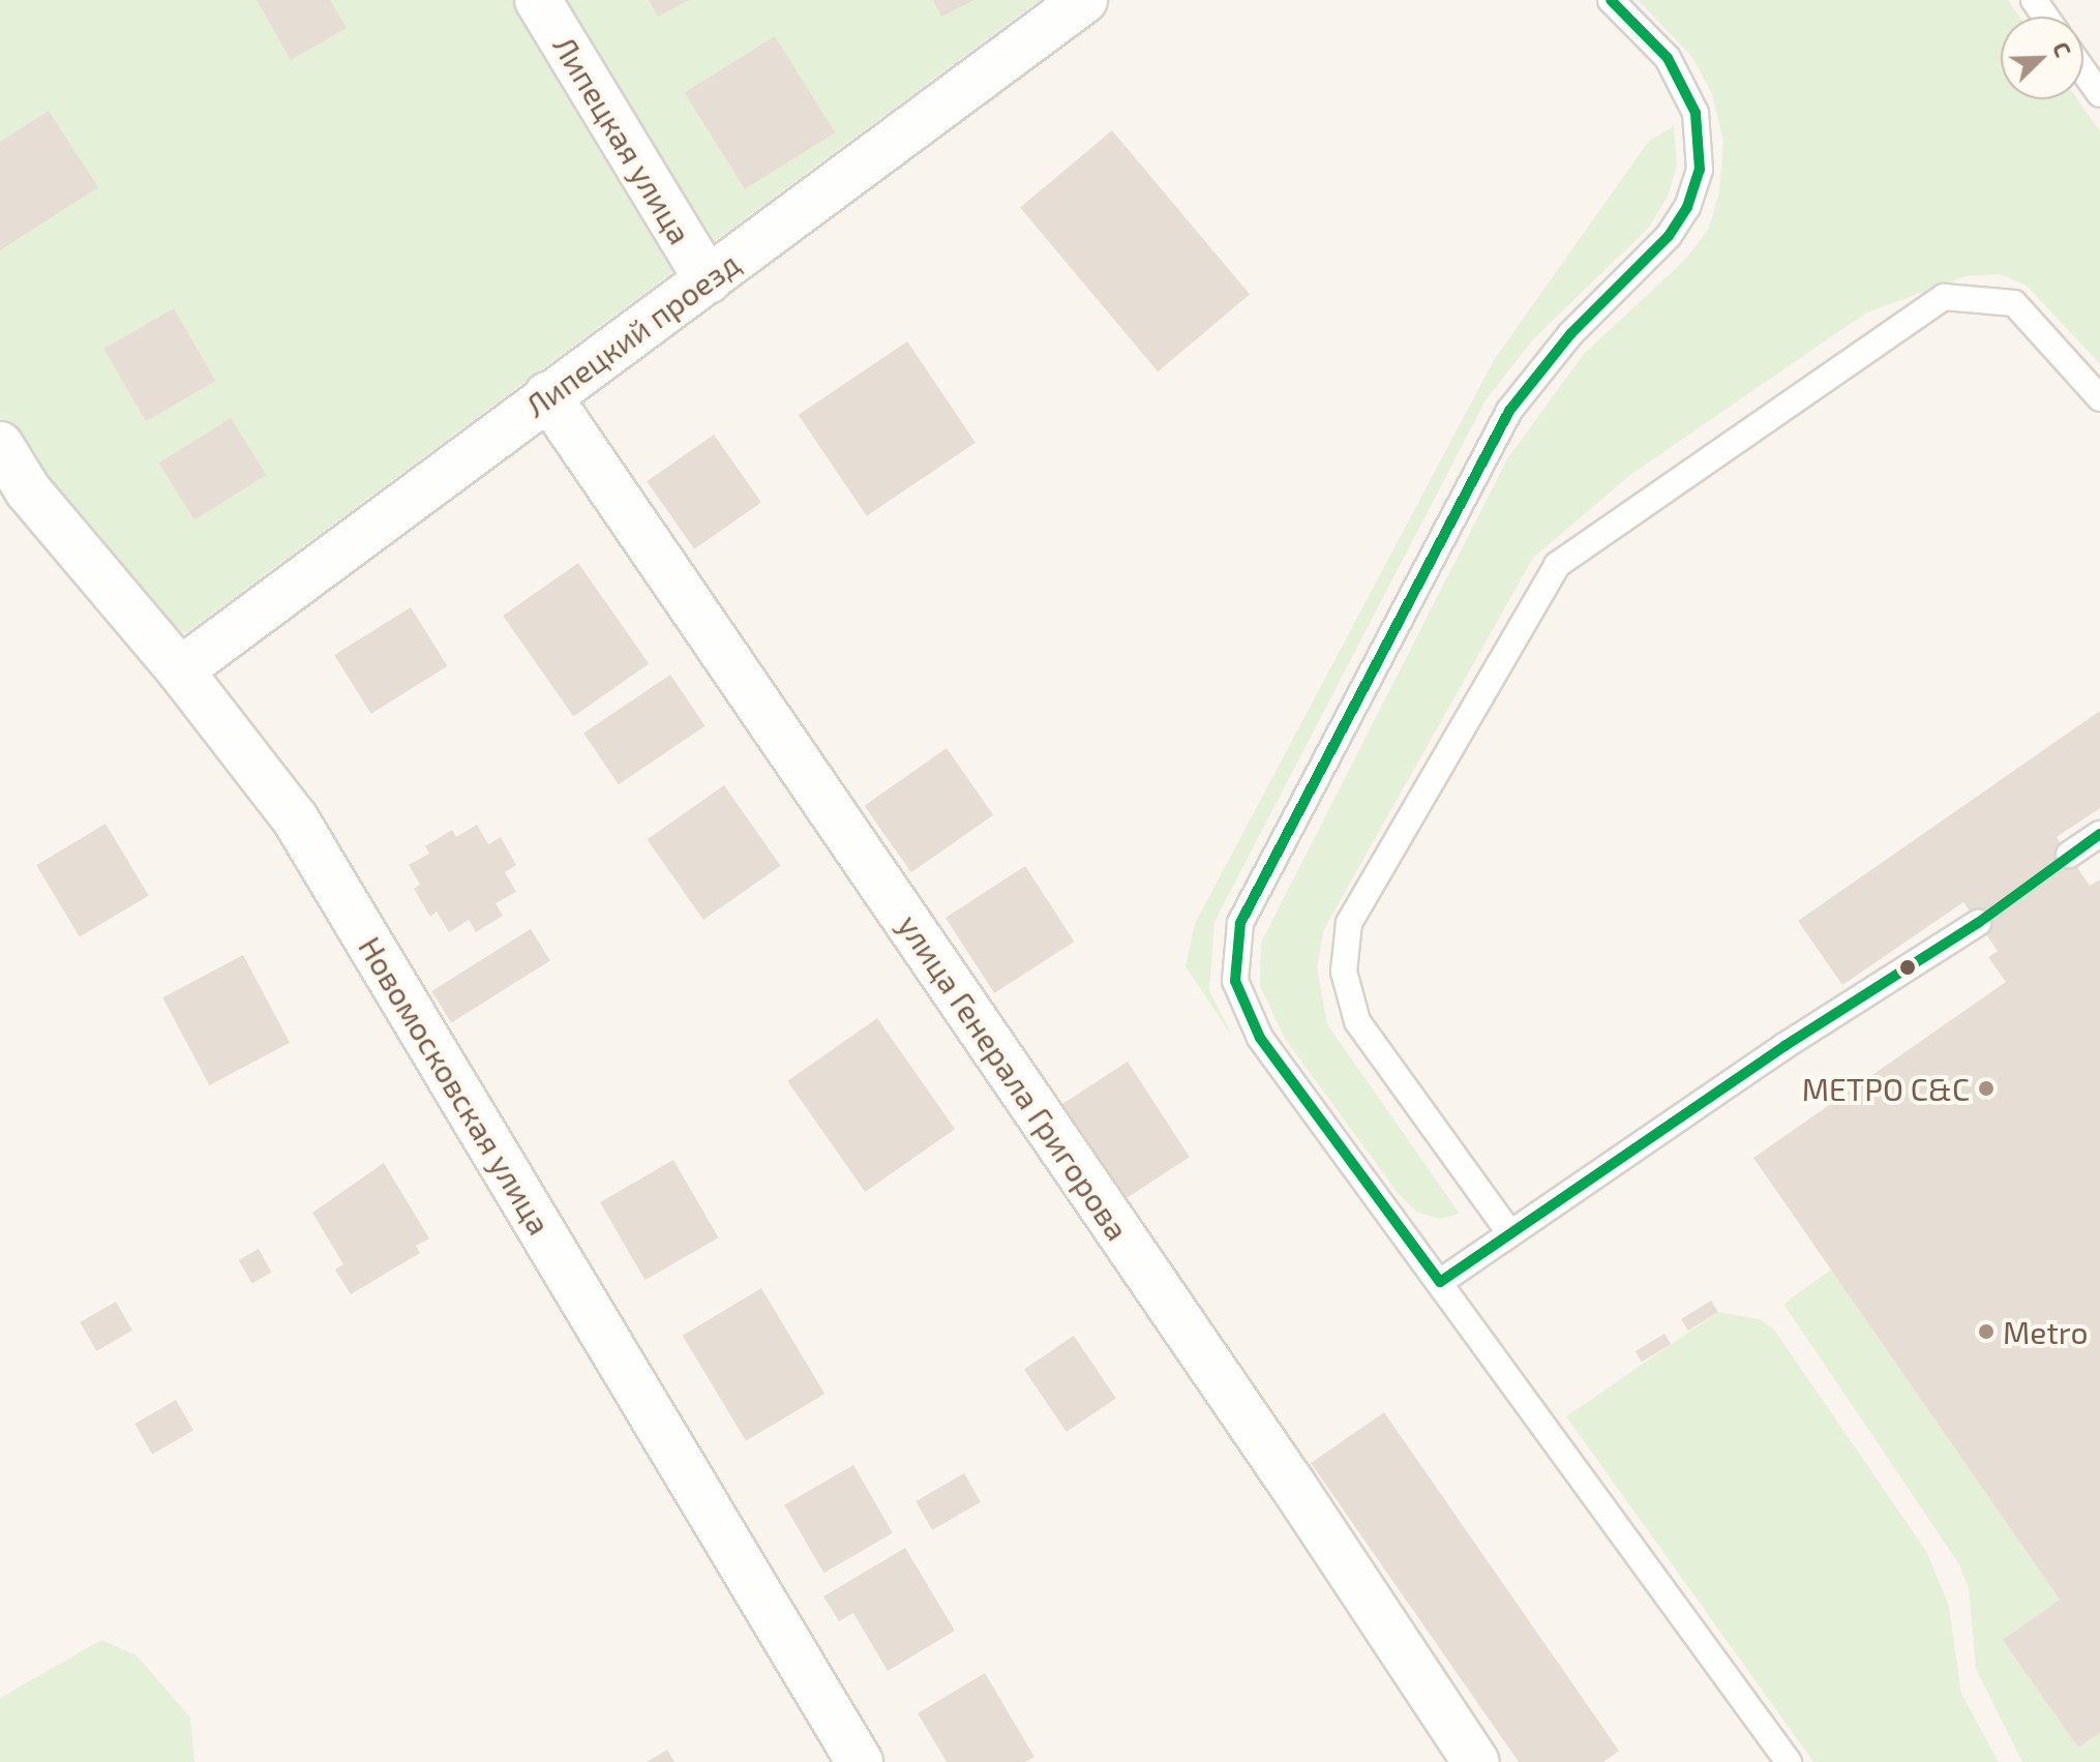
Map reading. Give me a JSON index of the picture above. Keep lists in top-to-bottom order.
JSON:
{
  "streets": {
    "street": [
      "Липецкая улица",
      "Липецкий проезд",
      "улица Генерала Григорова",
      "Новомосковская улица"
    ]
  },
  "crossings": [
    ["Липецкая улица", "Липецкий проезд"],
    ["Липецкий проезд", "улица Генерала Григорова"],
    ["Липецкий проезд", "Новомосковская улица"]
  ],
  "places": ["МЕТРО С&С", "Metro"],
  "north": "top right"
}
